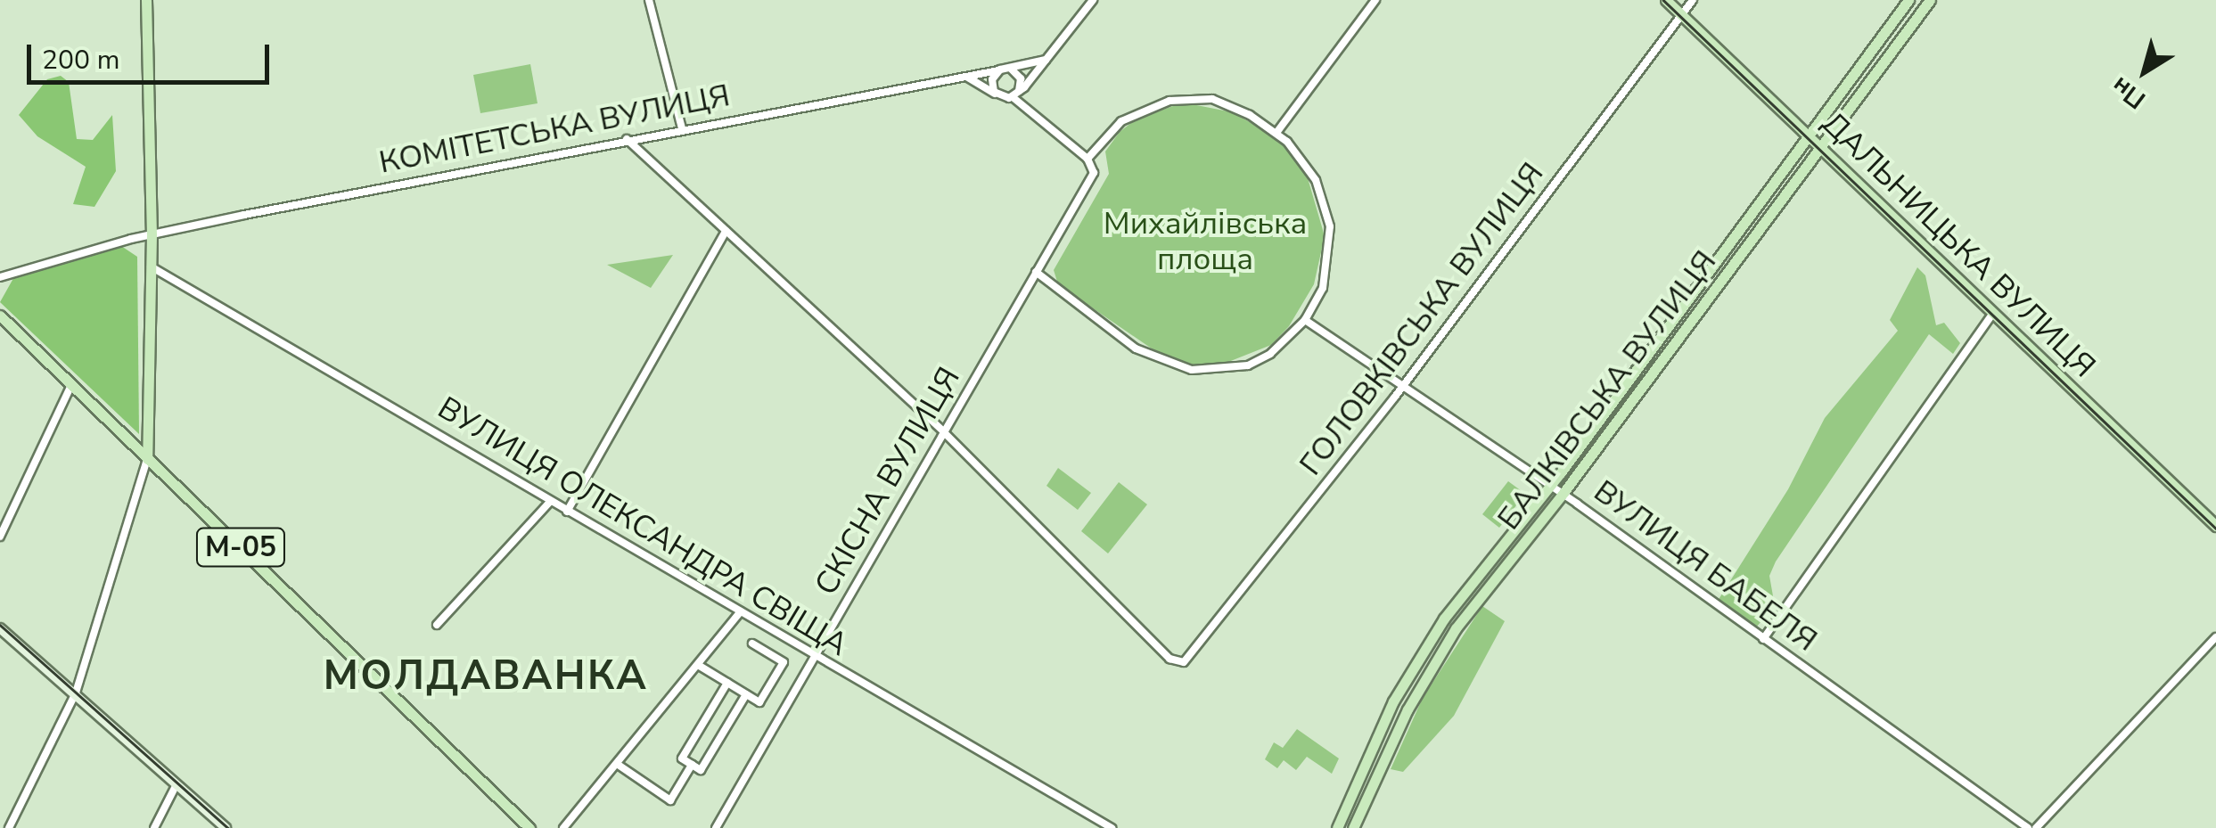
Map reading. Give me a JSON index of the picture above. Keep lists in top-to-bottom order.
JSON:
{
  "streets": {
    "main road": ["ДАЛЬНИЦЬКА ВУЛИЦЯ", "БАЛКІВСЬКА ВУЛИЦЯ", "М-05"],
    "street": [
      "КОМІТЕТСЬКА ВУЛИЦЯ",
      "ГОЛОВКІВСЬКА ВУЛИЦЯ",
      "CКІСНА ВУЛИЦЯ",
      "ВУЛИЦЯ ОЛЕКСАНДРА СВІЩА",
      "ВУЛИЦЯ БАБЕЛЯ"
    ]
  },
  "crossings": [
    ["ДАЛЬНИЦЬКА ВУЛИЦЯ", "ГОЛОВКІВСЬКА ВУЛИЦЯ"],
    ["ДАЛЬНИЦЬКА ВУЛИЦЯ", "БАЛКІВСЬКА ВУЛИЦЯ"],
    ["ГОЛОВКІВСЬКА ВУЛИЦЯ", "CКІСНА ВУЛИЦЯ"],
    ["ГОЛОВКІВСЬКА ВУЛИЦЯ", "ВУЛИЦЯ БАБЕЛЯ"],
    ["БАЛКІВСЬКА ВУЛИЦЯ", "ВУЛИЦЯ БАБЕЛЯ"],
    ["CКІСНА ВУЛИЦЯ", "ВУЛИЦЯ ОЛЕКСАНДРА СВІЩА"],
    ["CКІСНА ВУЛИЦЯ", "ВУЛИЦЯ БАБЕЛЯ"]
  ],
  "districts": ["МОЛДАВАНКА"],
  "parks": ["Михайлівська площа"],
  "scale_bar": "200 m",
  "north": "bottom left"
}
